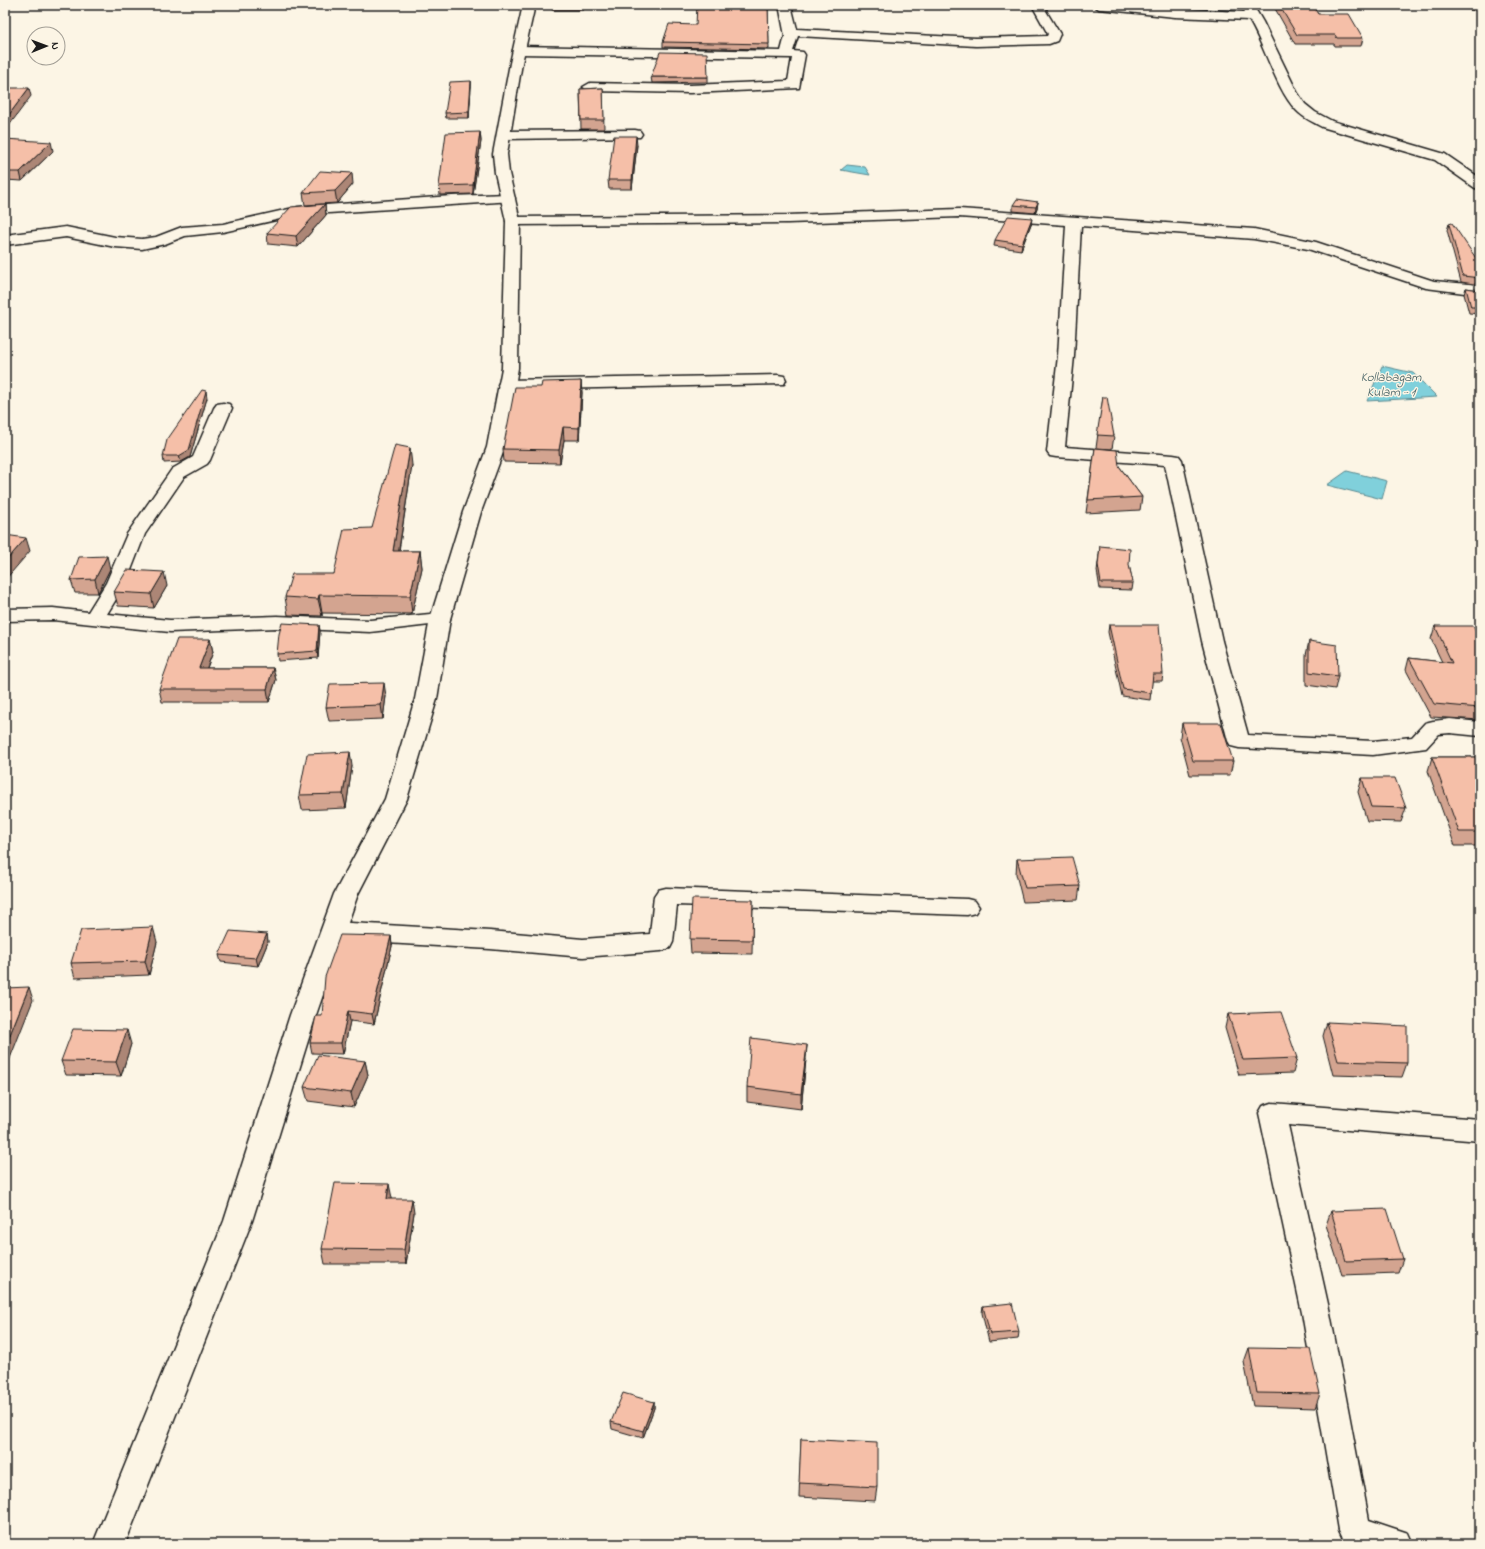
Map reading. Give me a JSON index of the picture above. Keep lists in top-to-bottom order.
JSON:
{
  "water": ["Kollabagam Kulam - 1"],
  "north": "right"
}
